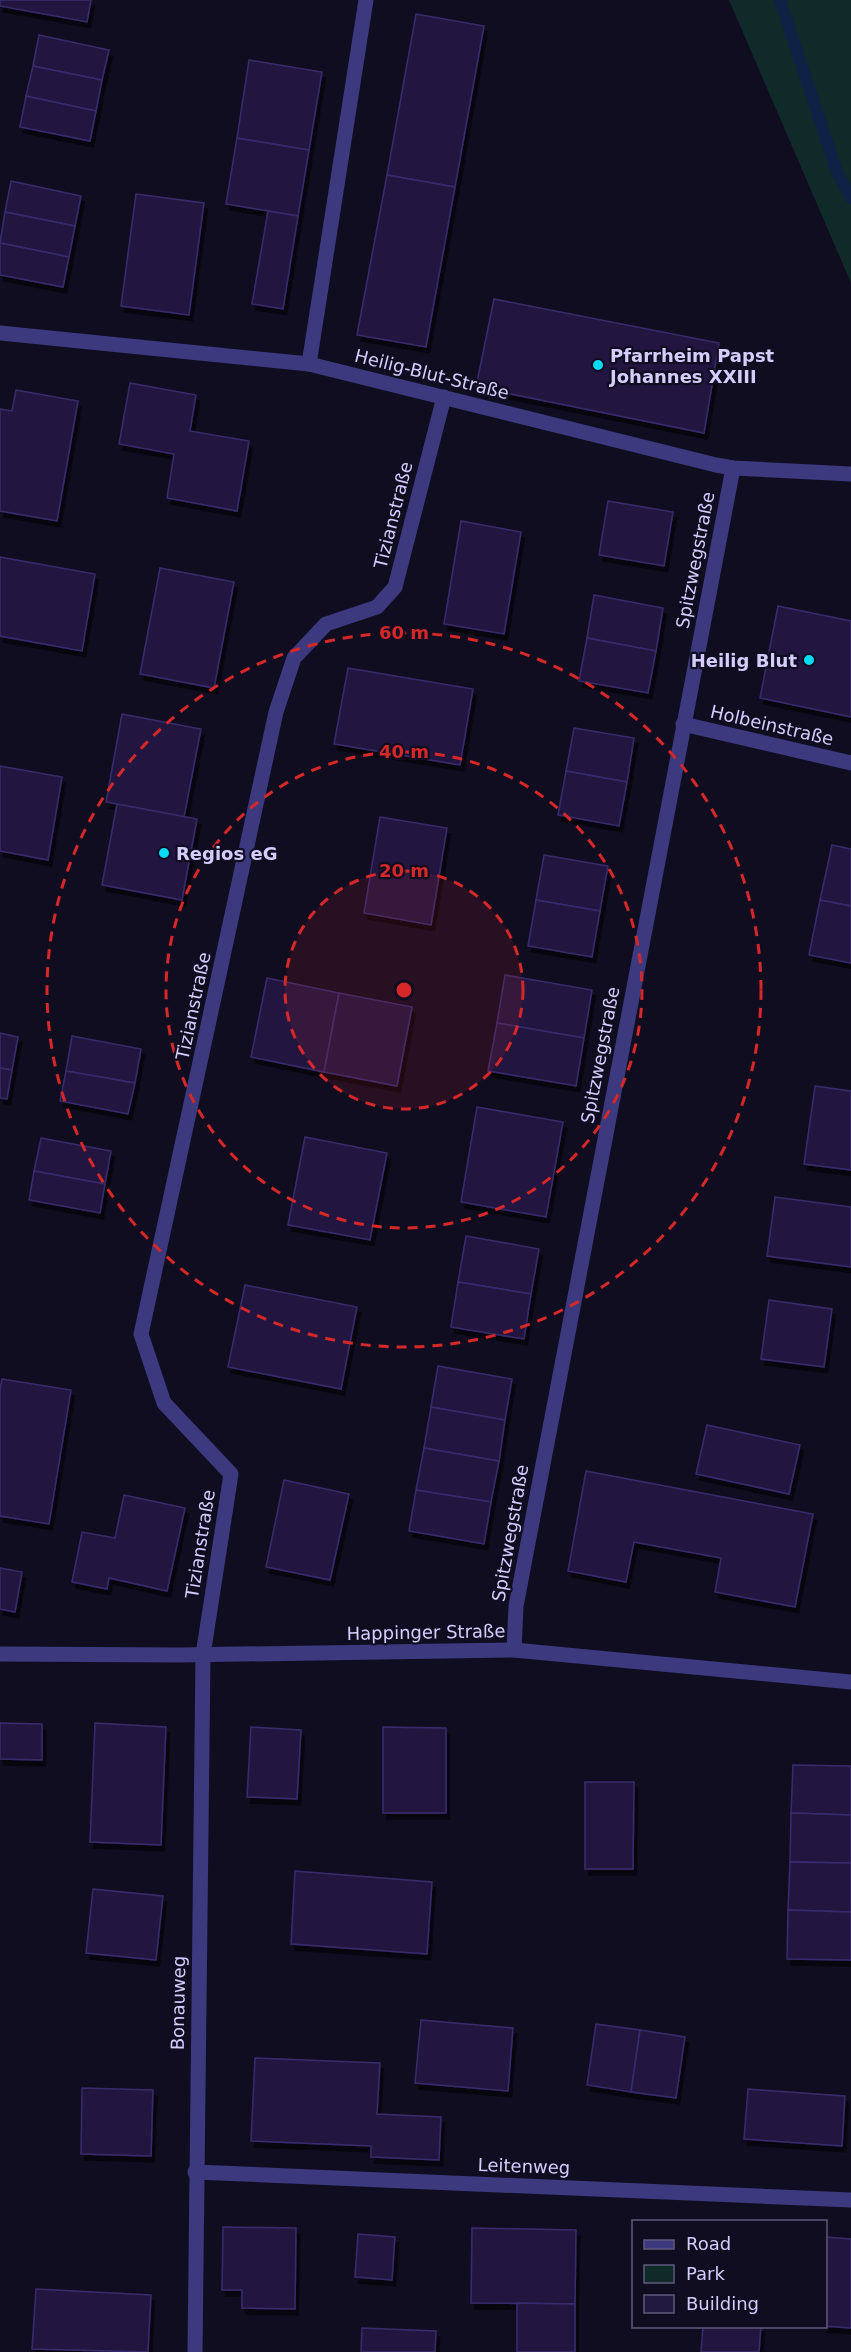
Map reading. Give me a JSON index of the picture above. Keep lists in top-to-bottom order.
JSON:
{
  "streets": {
    "street": [
      "Heilig-Blut-Straße",
      "Tizianstraße",
      "Spitzwegstraße",
      "Holbeinstraße",
      "Happinger Straße",
      "Bonauweg",
      "Leitenweg"
    ]
  },
  "crossings": [
    ["Heilig-Blut-Straße", "Tizianstraße"],
    ["Heilig-Blut-Straße", "Spitzwegstraße"],
    ["Tizianstraße", "Happinger Straße"],
    ["Tizianstraße", "Bonauweg"],
    ["Spitzwegstraße", "Holbeinstraße"],
    ["Spitzwegstraße", "Happinger Straße"],
    ["Happinger Straße", "Bonauweg"],
    ["Bonauweg", "Leitenweg"]
  ],
  "places": ["Pfarrheim Papst Johannes XXIII", "Heilig Blut", "Regios eG"],
  "legend": ["Road", "Park", "Building"],
  "rings": ["60 m", "40 m", "20 m"]
}
